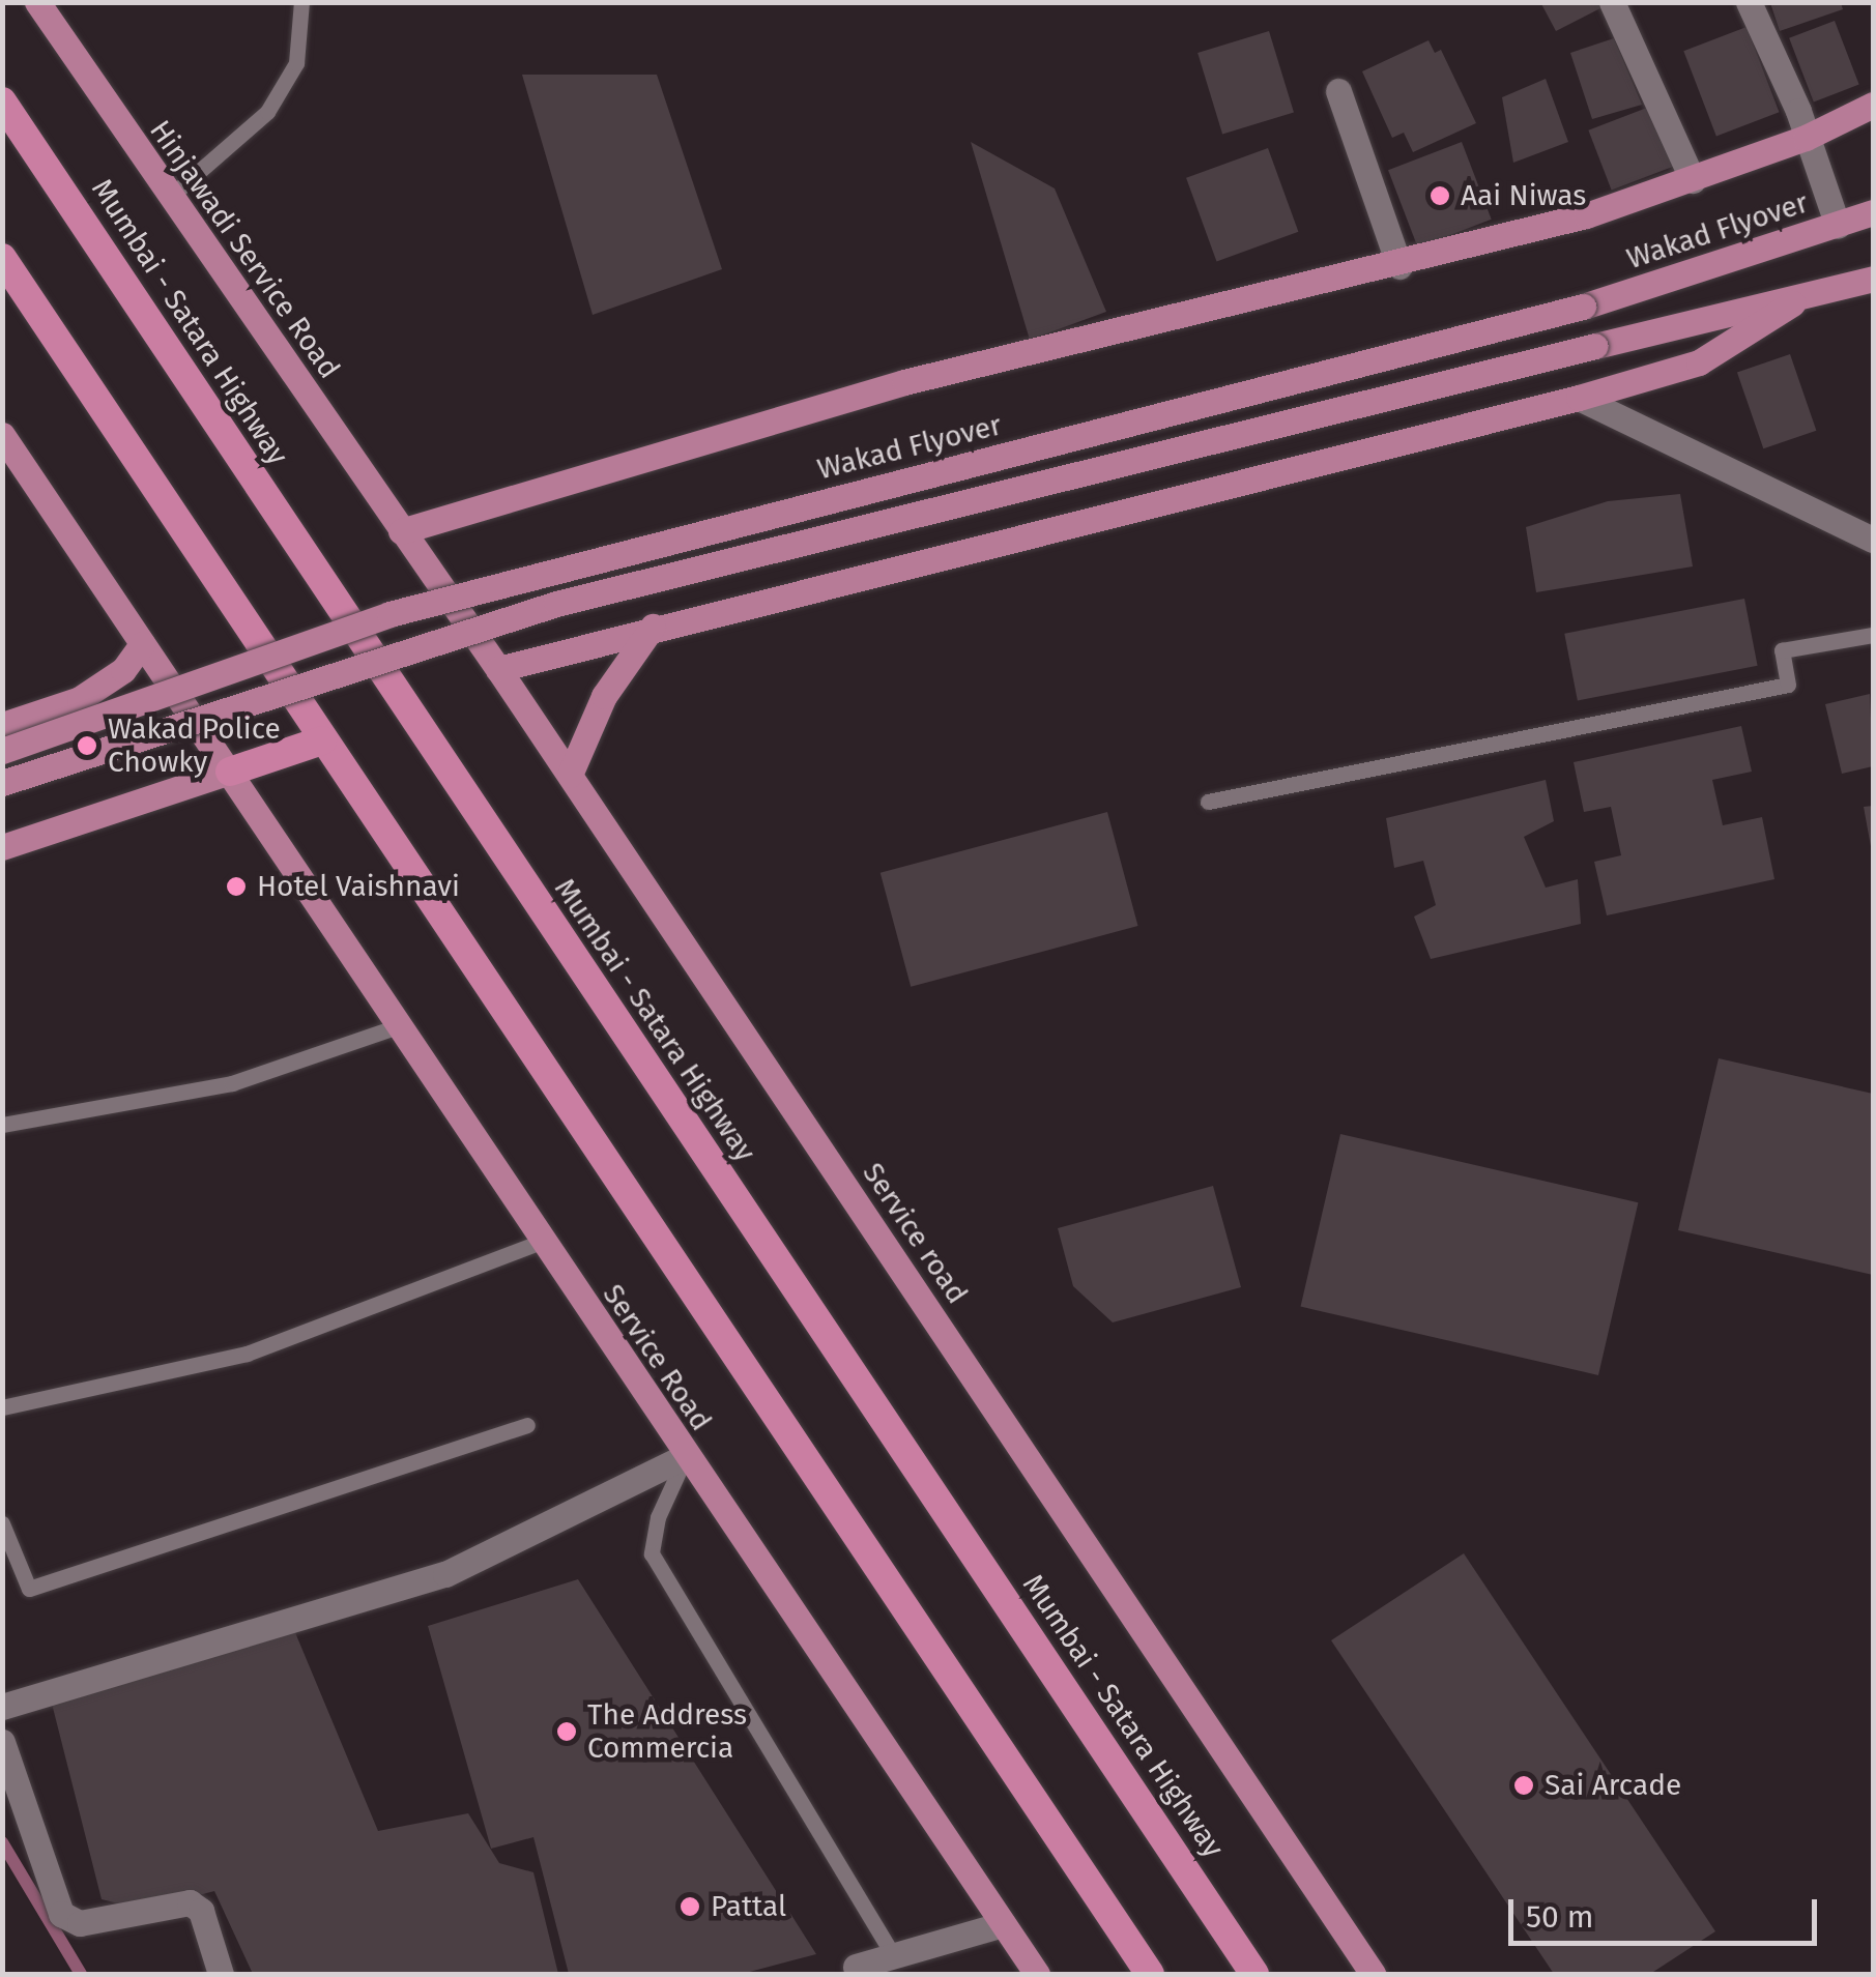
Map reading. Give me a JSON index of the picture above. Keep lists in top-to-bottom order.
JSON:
{
  "streets": {
    "highway": ["Mumbai - Satara Highway"],
    "main road": [
      "Wakad Flyover",
      "Hinjawadi Service Road",
      "Service road",
      "Service Road"
    ]
  },
  "crossings": [
    ["Hinjawadi Service Road", "Service road"]
  ],
  "places": [
    "Aai Niwas",
    "Wakad Police Chowky",
    "Hotel Vaishnavi",
    "The Address Commercia",
    "Sai Arcade",
    "Pattal"
  ],
  "scale_bar": "50 m"
}
